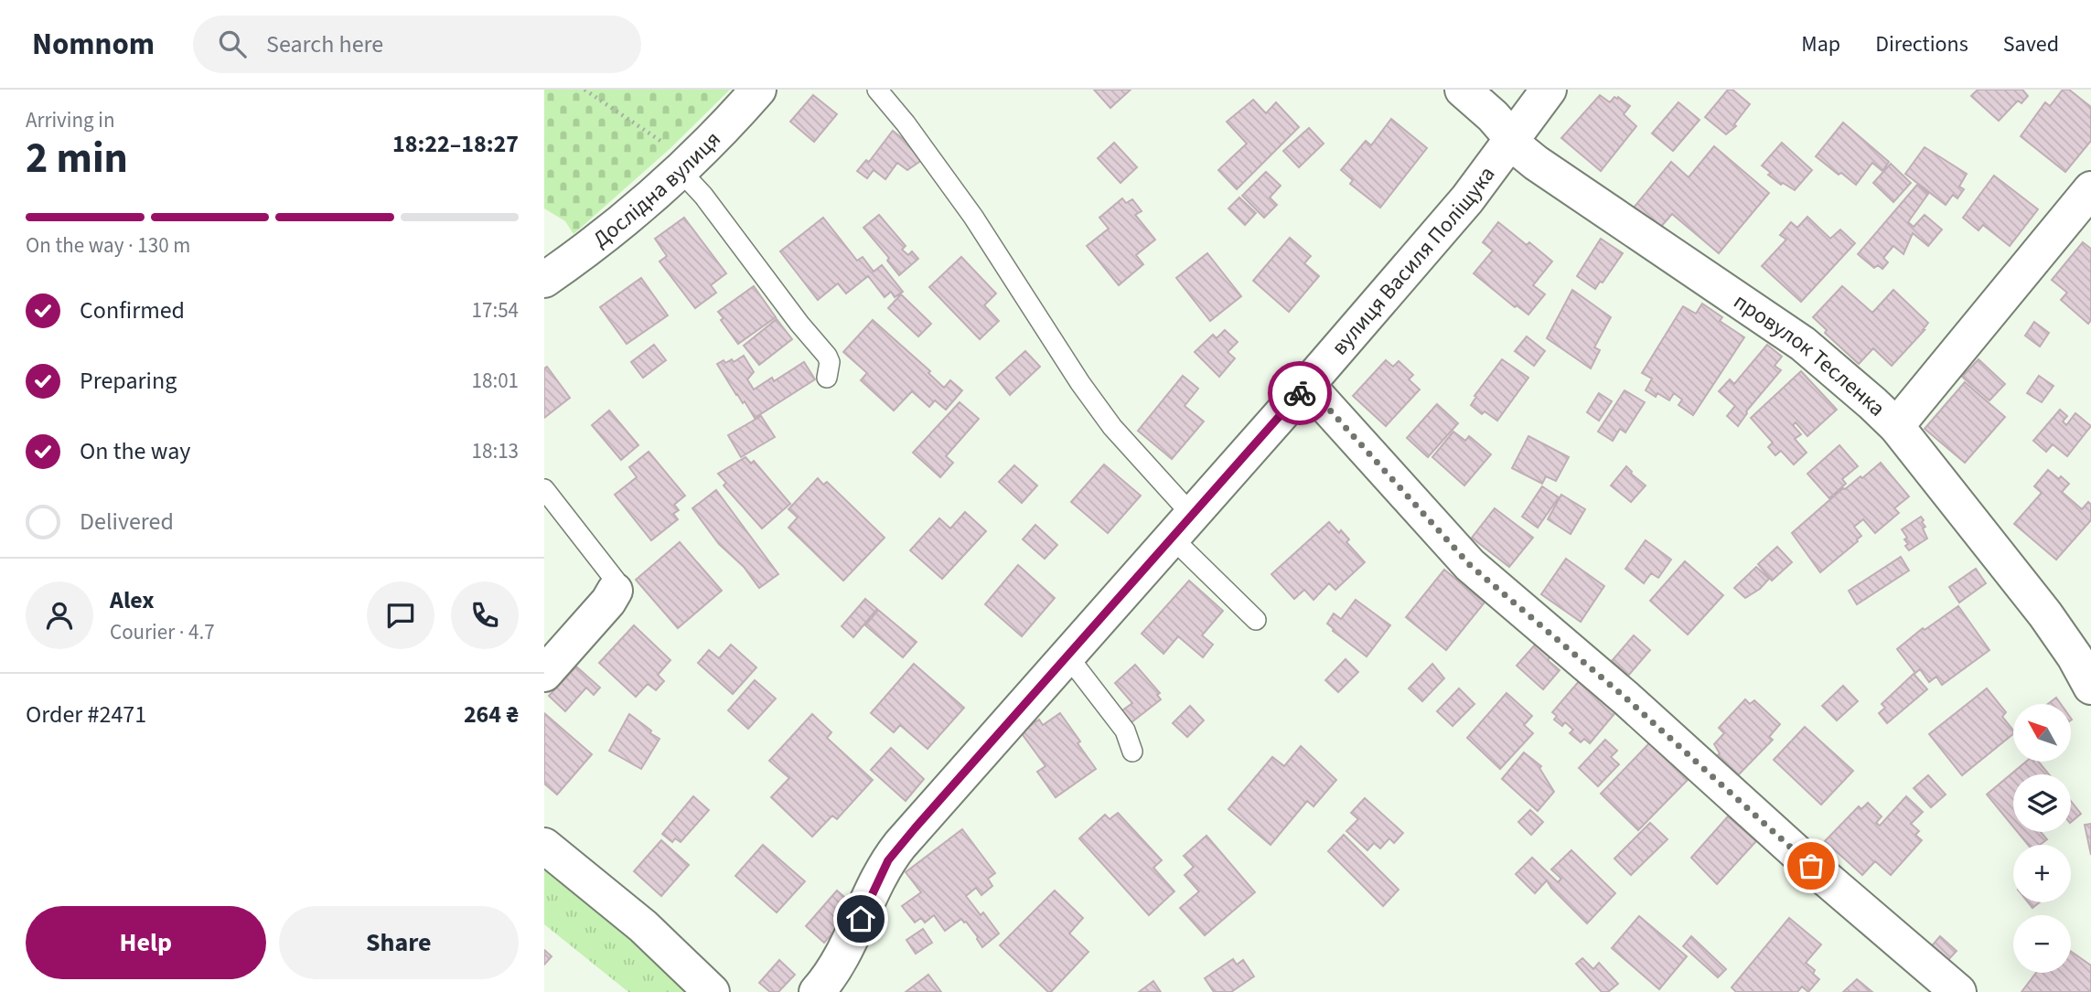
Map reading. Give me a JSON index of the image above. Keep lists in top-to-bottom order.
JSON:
{
  "streets": {
    "street": ["Дослідна вулиця", "вулиця Василя Поліщука", "провулок Тесленка"]
  },
  "crossings": [
    ["вулиця Василя Поліщука", "провулок Тесленка"]
  ],
  "north": "top left",
  "page": {
    "header": "Nomnom",
    "search": "Search here",
    "nav": ["Map", "Directions", "Saved"],
    "heading": ["2 min", "Arriving in", "18:22–18:27"],
    "panel": [
      "Alex",
      "Courier · 4.7",
      "Order #2471",
      "264 ₴"
    ],
    "bar": "On the way · 130 m",
    "list": [
      ["Confirmed", "17:54"],
      ["Preparing", "18:01"],
      ["On the way", "18:13"],
      "Delivered"
    ],
    "map_buttons": ["+", "−"],
    "buttons": ["Help", "Share"]
  }
}
